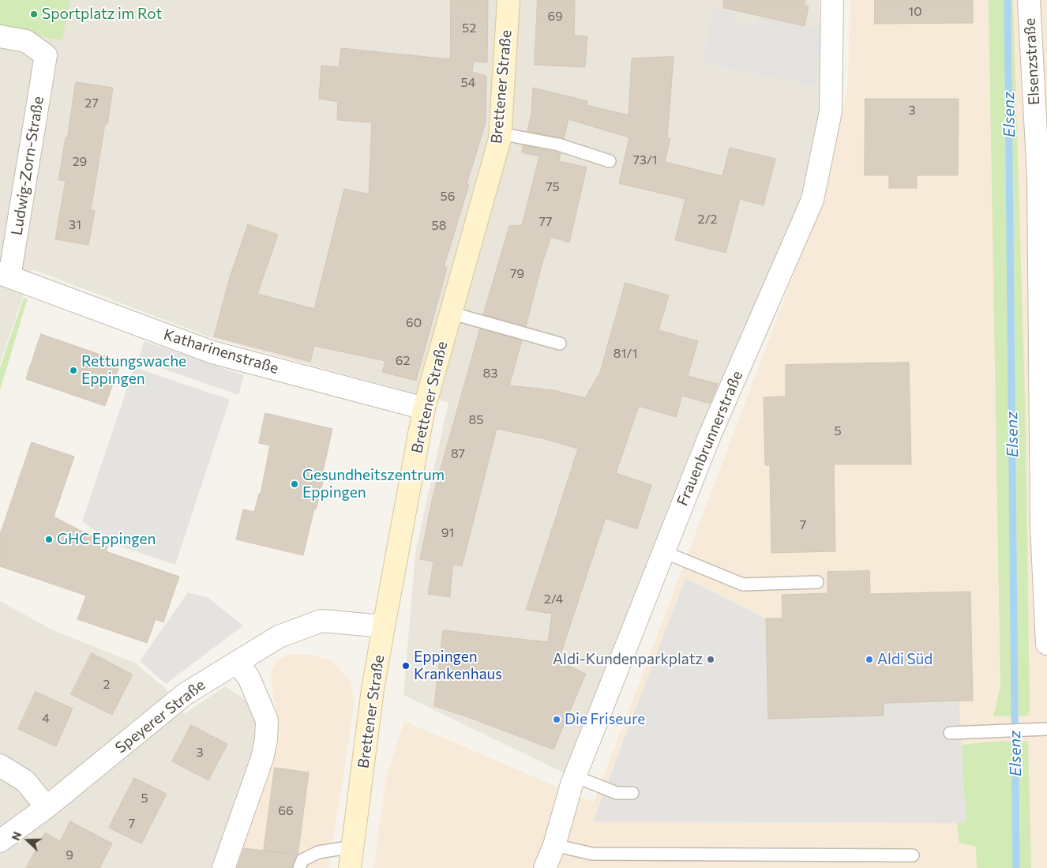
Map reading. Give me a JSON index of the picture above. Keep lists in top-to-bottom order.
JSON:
{
  "streets": {
    "street": [
      "Elsenzstraße",
      "Brettener Straße",
      "Ludwig-Zorn-Straße",
      "Katharinenstraße",
      "Frauenbrunnerstraße",
      "Speyerer Straße"
    ]
  },
  "crossings": [
    ["Brettener Straße", "Katharinenstraße"],
    ["Brettener Straße", "Speyerer Straße"],
    ["Ludwig-Zorn-Straße", "Katharinenstraße"]
  ],
  "water": ["Elsenz"],
  "places": [
    "Sportplatz im Rot",
    "Rettungswache Eppingen",
    "Gesundheitszentrum Eppingen",
    "GHC Eppingen",
    "Aldi-Kundenparkplatz",
    "Aldi Süd",
    "Eppingen Krankenhaus",
    "Die Friseure"
  ],
  "house_numbers": [
    "10",
    "69",
    "52",
    "54",
    "27",
    "3",
    "73/1",
    "29",
    "75",
    "56",
    "2/2",
    "77",
    "31",
    "58",
    "79",
    "60",
    "81/1",
    "62",
    "83",
    "85",
    "5",
    "87",
    "7",
    "91",
    "2/4",
    "2",
    "4",
    "3",
    "5",
    "66",
    "7",
    "9"
  ],
  "north": "left"
}
